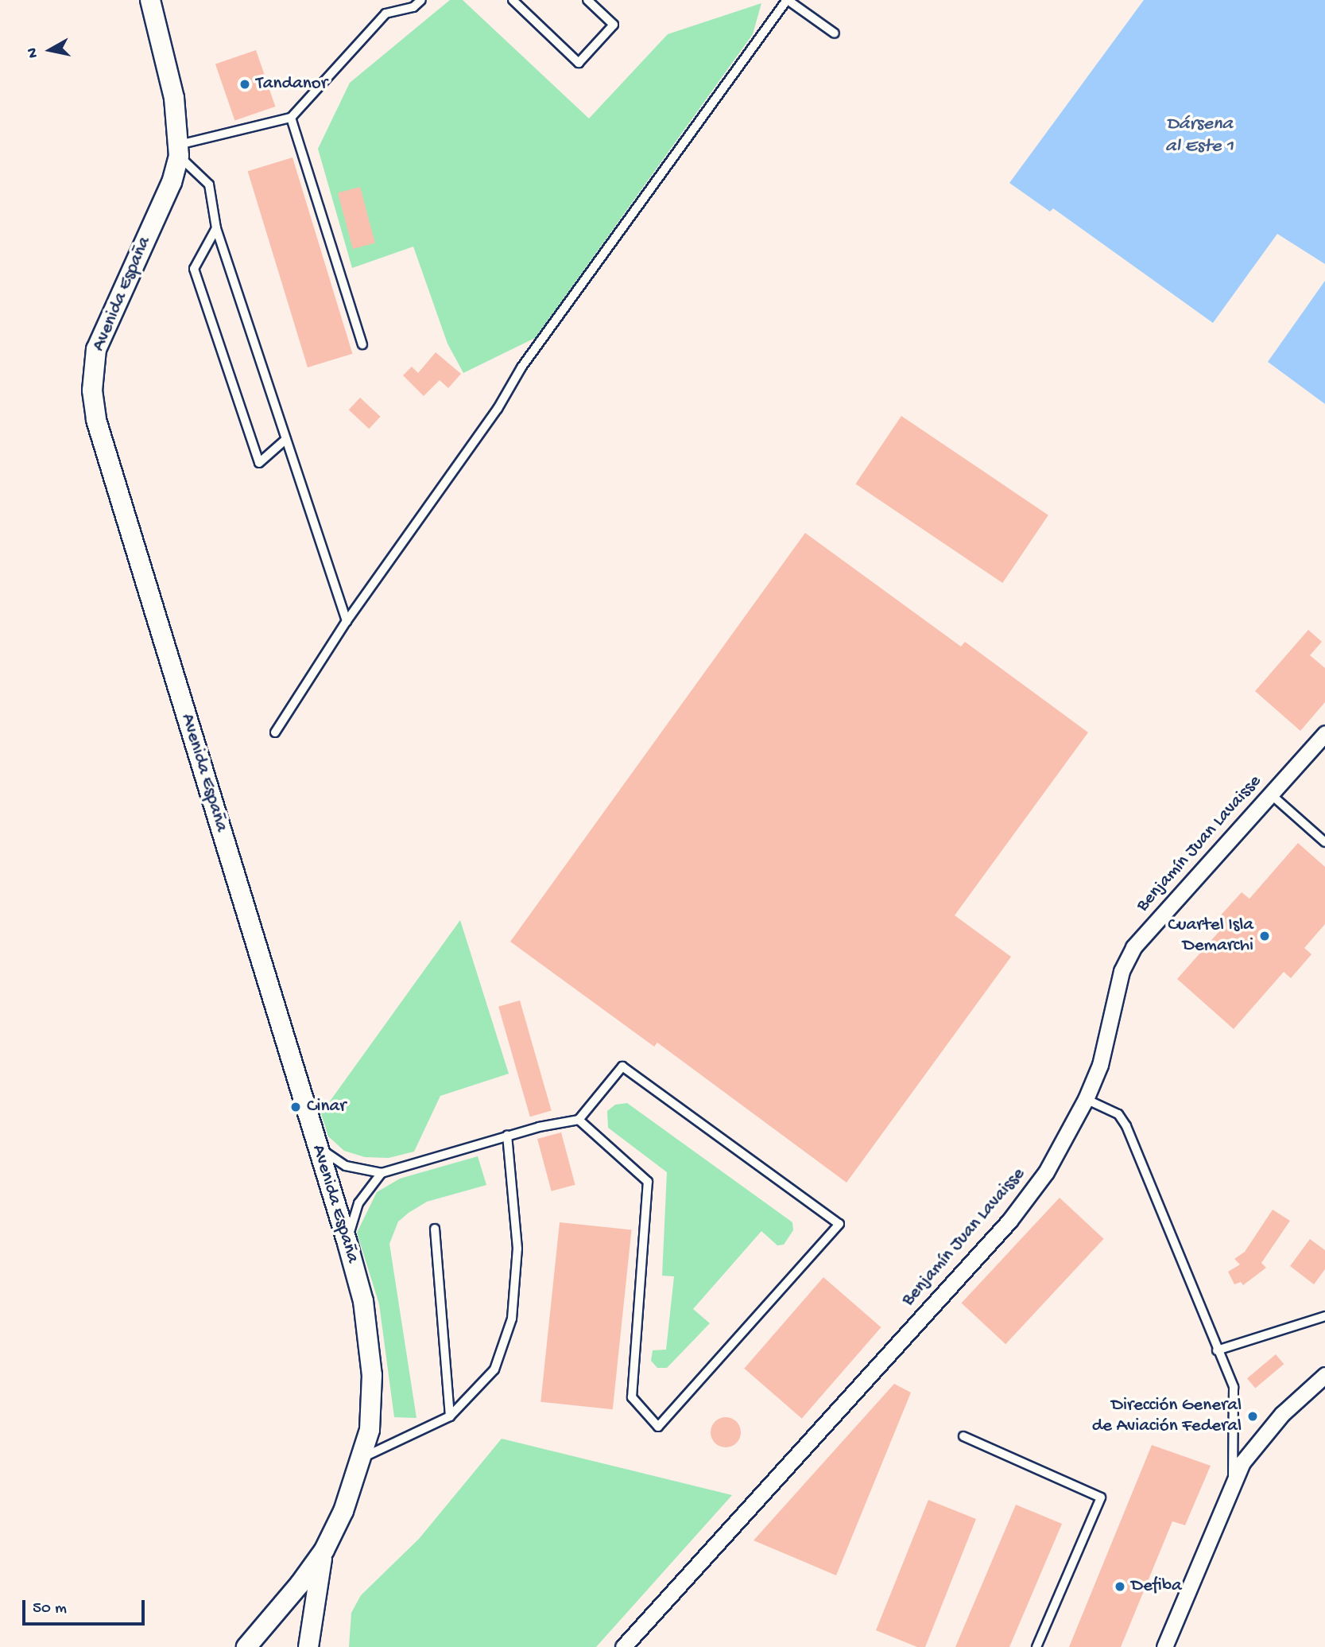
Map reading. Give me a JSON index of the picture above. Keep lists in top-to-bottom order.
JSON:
{
  "streets": {
    "street": ["Avenida España", "Benjamín Juan Lavaisse"]
  },
  "water": ["Dársena al Este 1"],
  "places": [
    "Tandanor",
    "Cuartel Isla Demarchi",
    "Cinar",
    "Dirección General de Aviación Federal",
    "Defiba"
  ],
  "scale_bar": "50 m",
  "north": "left"
}
